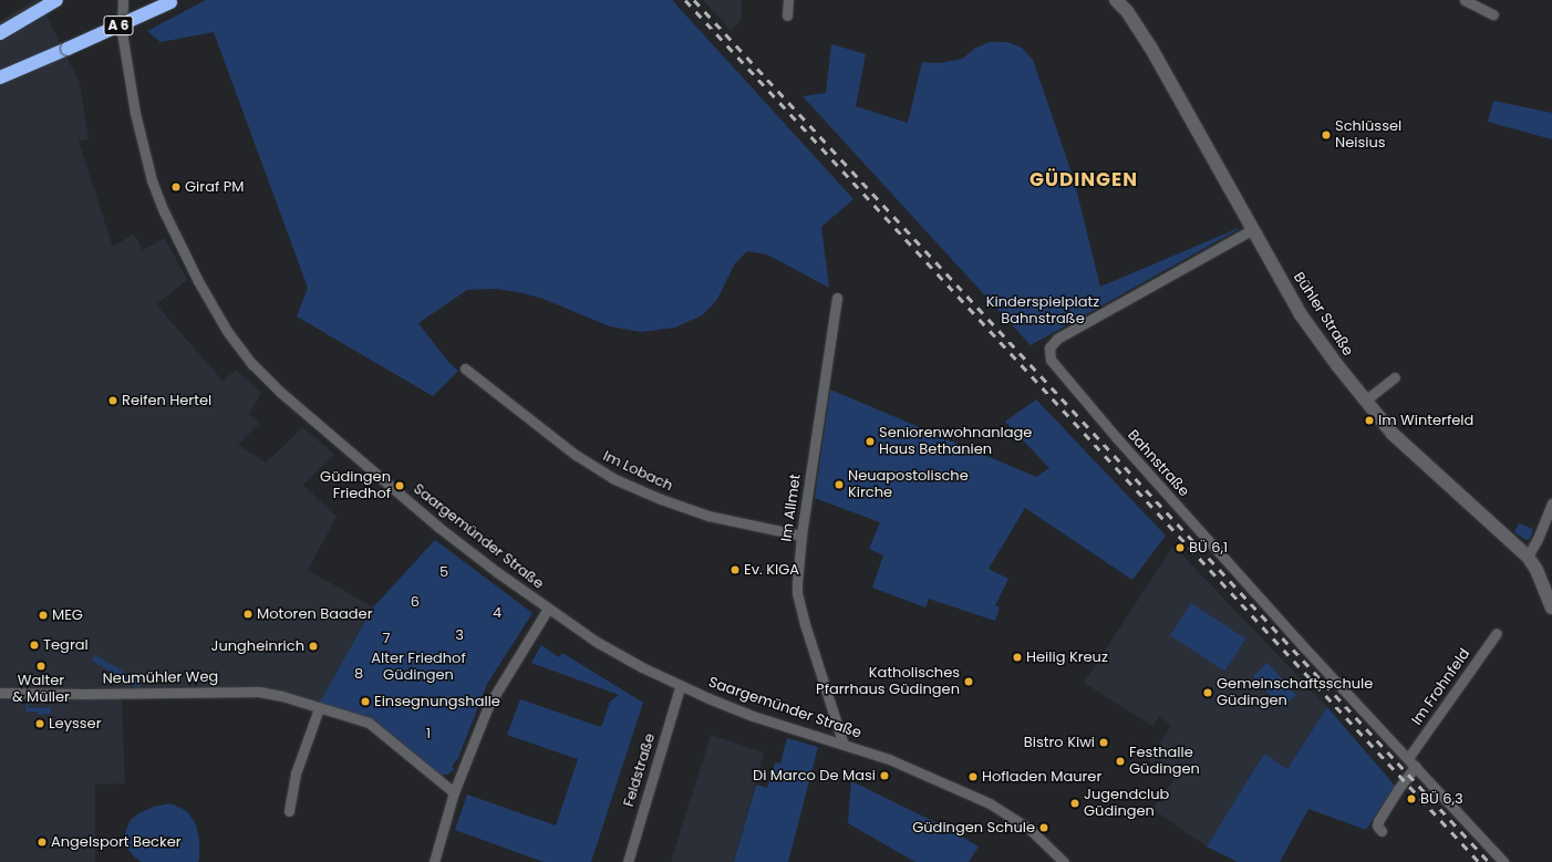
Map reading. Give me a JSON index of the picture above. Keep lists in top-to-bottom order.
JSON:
{
  "streets": {
    "highway": ["A 6"],
    "main road": ["Bühler Straße"],
    "street": [
      "Bahnstraße",
      "Im Lobach",
      "Im Allmet",
      "Saargemünder Straße",
      "Neumühler Weg",
      "Im Frohnfeld",
      "Feldstraße"
    ]
  },
  "crossings": [
    ["Bühler Straße", "Bahnstraße"],
    ["Bahnstraße", "Im Frohnfeld"],
    ["Im Lobach", "Im Allmet"],
    ["Im Allmet", "Saargemünder Straße"],
    ["Saargemünder Straße", "Feldstraße"]
  ],
  "districts": ["GÜDINGEN"],
  "parks": [
    "Kinderspielplatz Bahnstraße",
    "5",
    "6",
    "4",
    "3",
    "7",
    "Alter Friedhof Güdingen",
    "8",
    "1"
  ],
  "places": [
    "Schlüssel Neisius",
    "Giraf PM",
    "Reifen Hertel",
    "Im Winterfeld",
    "Seniorenwohnanlage Haus Bethanien",
    "Neuapostolische Kirche",
    "Güdingen Friedhof",
    "BÜ 6,1",
    "Ev. KIGA",
    "Motoren Baader",
    "MEG",
    "Tegral",
    "Jungheinrich",
    "Heilig Kreuz",
    "Walter & Müller",
    "Katholisches Pfarrhaus Güdingen",
    "Gemeinschaftsschule Güdingen",
    "Einsegnungshalle",
    "Leysser",
    "Bistro Kiwi",
    "Festhalle Güdingen",
    "Di Marco De Masi",
    "Hofladen Maurer",
    "BÜ 6,3",
    "Jugendclub Güdingen",
    "Güdingen Schule",
    "Angelsport Becker"
  ]
}
